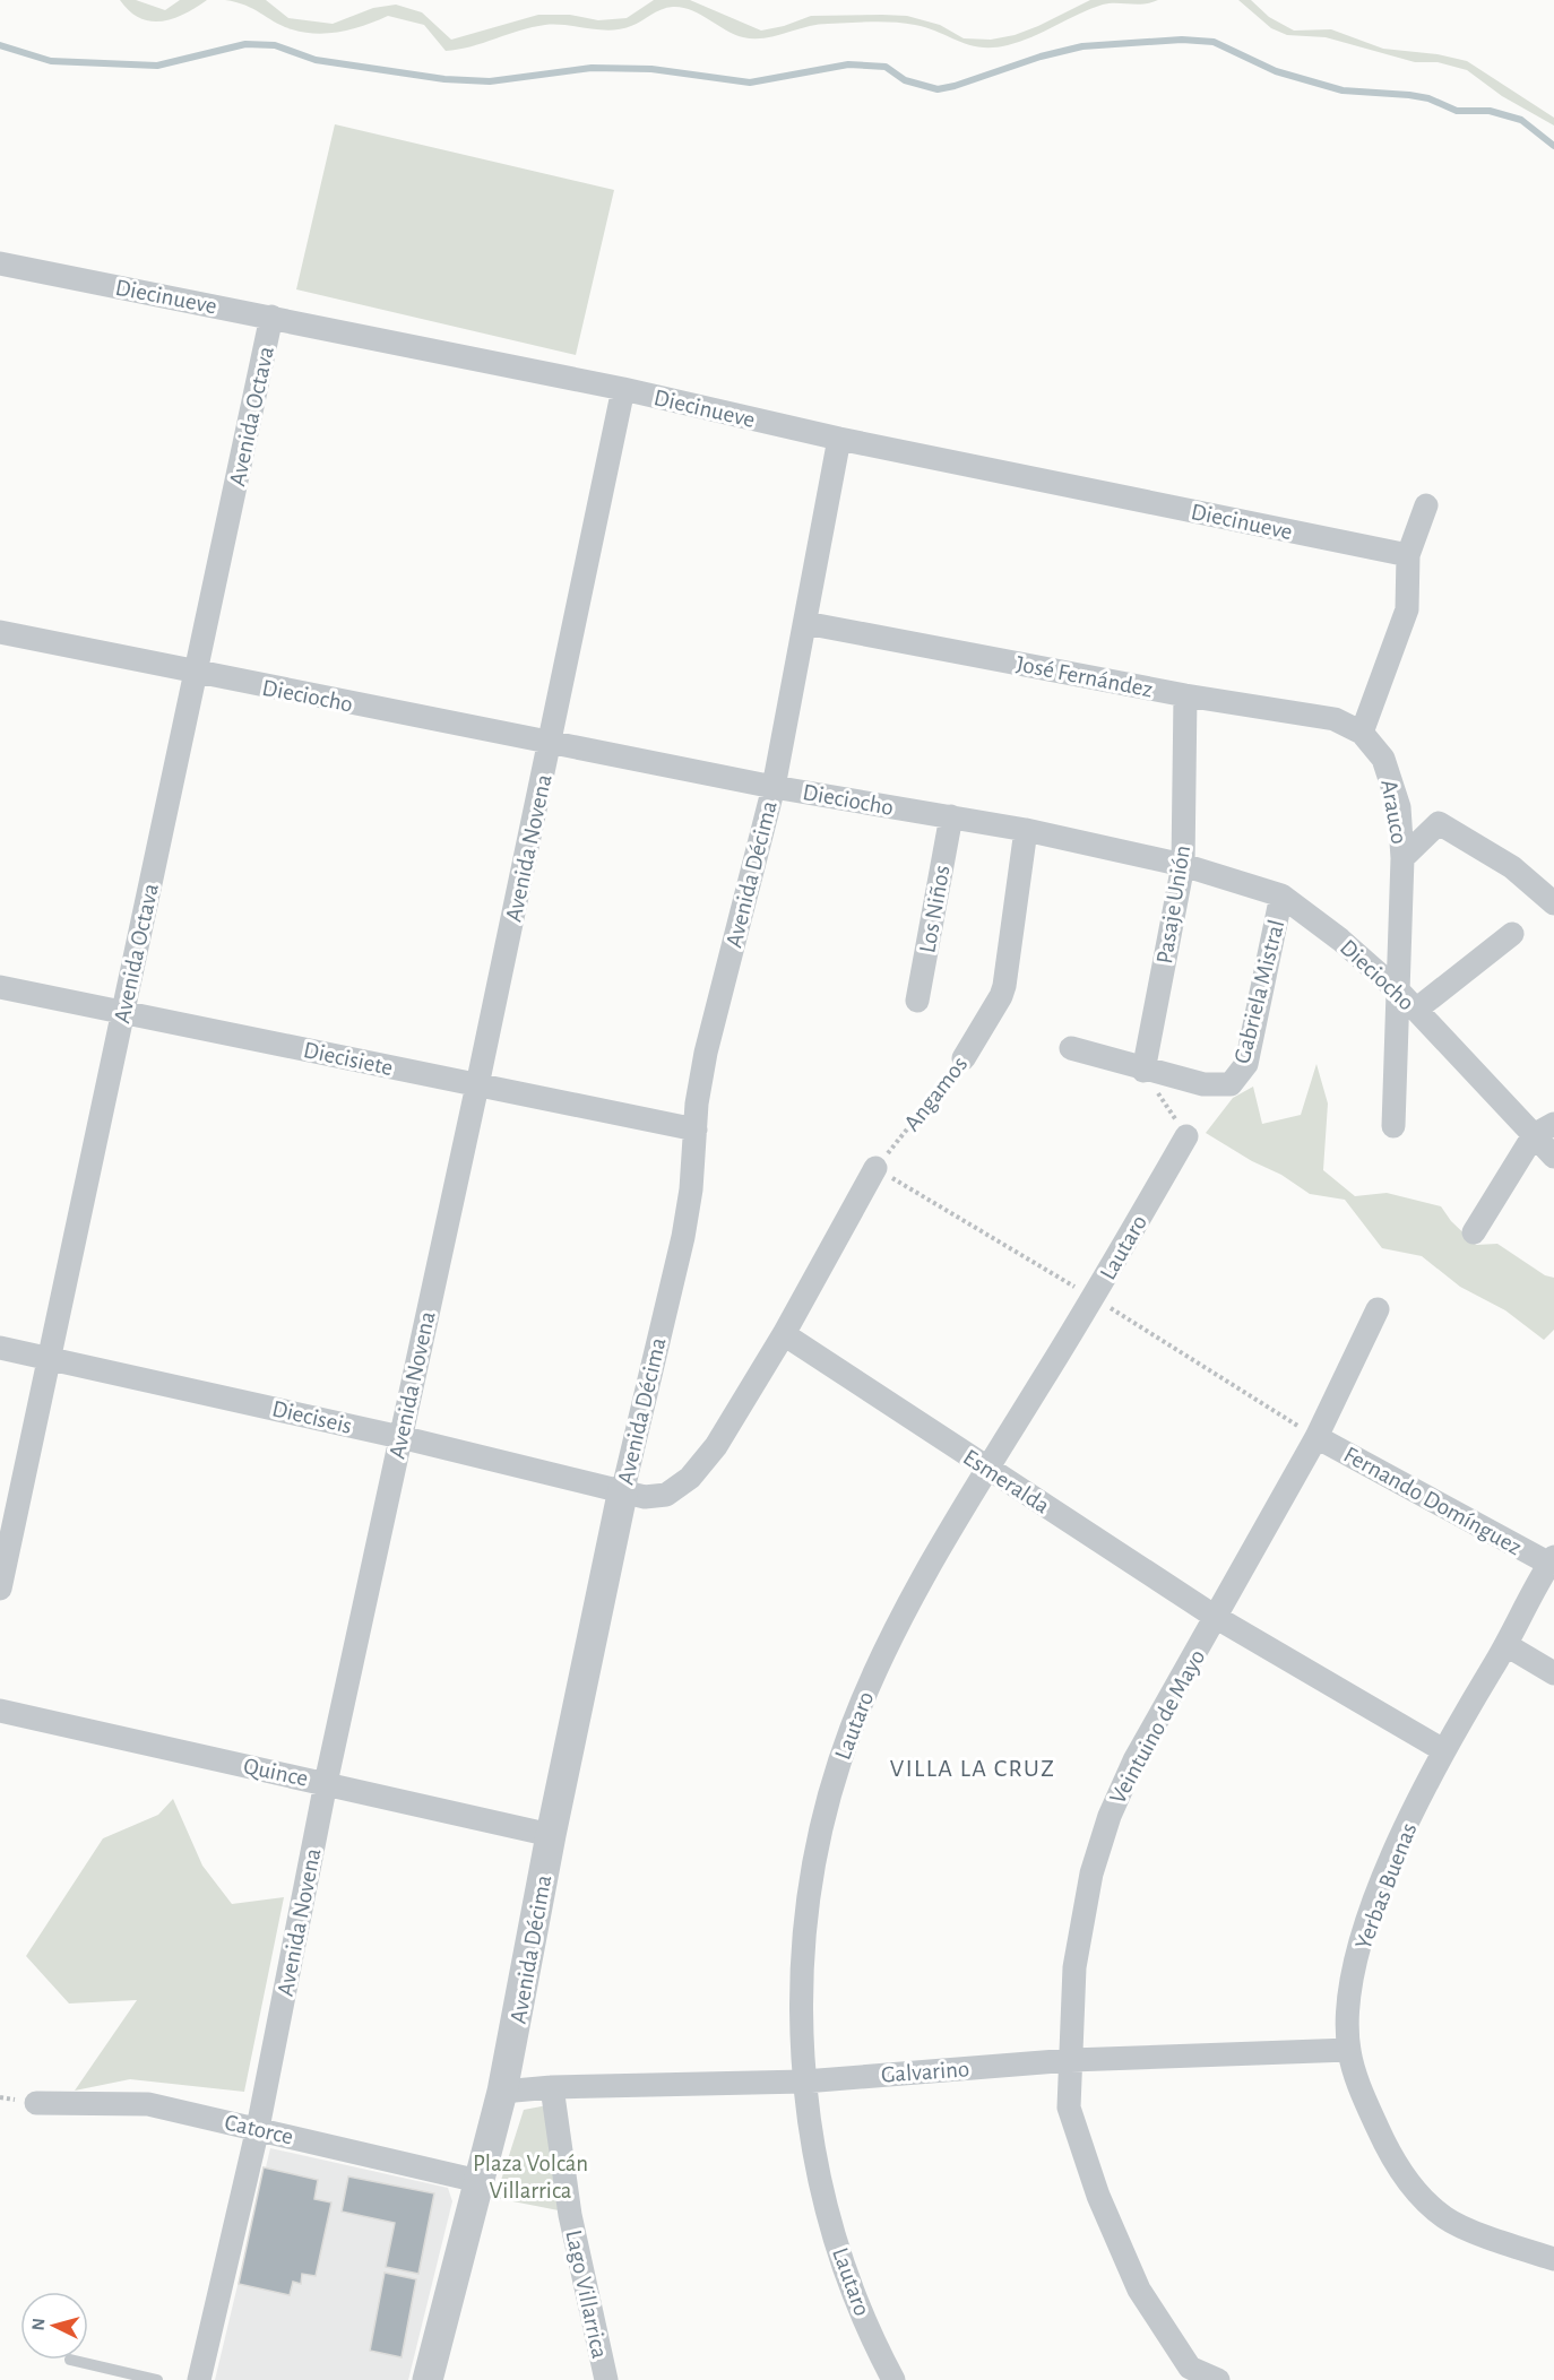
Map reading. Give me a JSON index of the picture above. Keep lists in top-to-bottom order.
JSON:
{
  "streets": {
    "street": [
      "Diecinueve",
      "Avenida Octava",
      "José Fernández",
      "Dieciocho",
      "Arauco",
      "Avenida Novena",
      "Avenida Décima",
      "Pasaje Unión",
      "Los Niños",
      "Gabriela Mistral",
      "Diecisiete",
      "Angamos",
      "Lautaro",
      "Dieciseis",
      "Esmeralda",
      "Fernando Domínguez",
      "Veintuino de Mayo",
      "Quince",
      "Yerbas Buenas",
      "Galvarino",
      "Catorce",
      "Lago Villarrica"
    ]
  },
  "crossings": [
    ["Diecinueve", "Avenida Octava"],
    ["Diecinueve", "Avenida Novena"],
    ["Diecinueve", "Avenida Décima"],
    ["Avenida Octava", "Dieciocho"],
    ["Avenida Octava", "Diecisiete"],
    ["Avenida Octava", "Dieciseis"],
    ["José Fernández", "Arauco"],
    ["José Fernández", "Avenida Décima"],
    ["José Fernández", "Pasaje Unión"],
    ["Dieciocho", "Arauco"],
    ["Dieciocho", "Avenida Novena"],
    ["Dieciocho", "Avenida Décima"],
    ["Dieciocho", "Pasaje Unión"],
    ["Dieciocho", "Los Niños"],
    ["Dieciocho", "Gabriela Mistral"],
    ["Dieciocho", "Angamos"],
    ["Avenida Novena", "Diecisiete"],
    ["Avenida Novena", "Dieciseis"],
    ["Avenida Novena", "Quince"],
    ["Avenida Novena", "Catorce"],
    ["Avenida Décima", "Diecisiete"],
    ["Avenida Décima", "Dieciseis"],
    ["Avenida Décima", "Quince"],
    ["Avenida Décima", "Galvarino"],
    ["Avenida Décima", "Catorce"],
    ["Pasaje Unión", "Gabriela Mistral"],
    ["Lautaro", "Esmeralda"],
    ["Lautaro", "Galvarino"],
    ["Esmeralda", "Veintuino de Mayo"],
    ["Esmeralda", "Yerbas Buenas"],
    ["Fernando Domínguez", "Veintuino de Mayo"],
    ["Fernando Domínguez", "Yerbas Buenas"],
    ["Veintuino de Mayo", "Galvarino"],
    ["Yerbas Buenas", "Galvarino"],
    ["Galvarino", "Lago Villarrica"]
  ],
  "districts": ["VILLA LA CRUZ"],
  "parks": ["Plaza Volcán Villarrica"],
  "north": "left"
}
